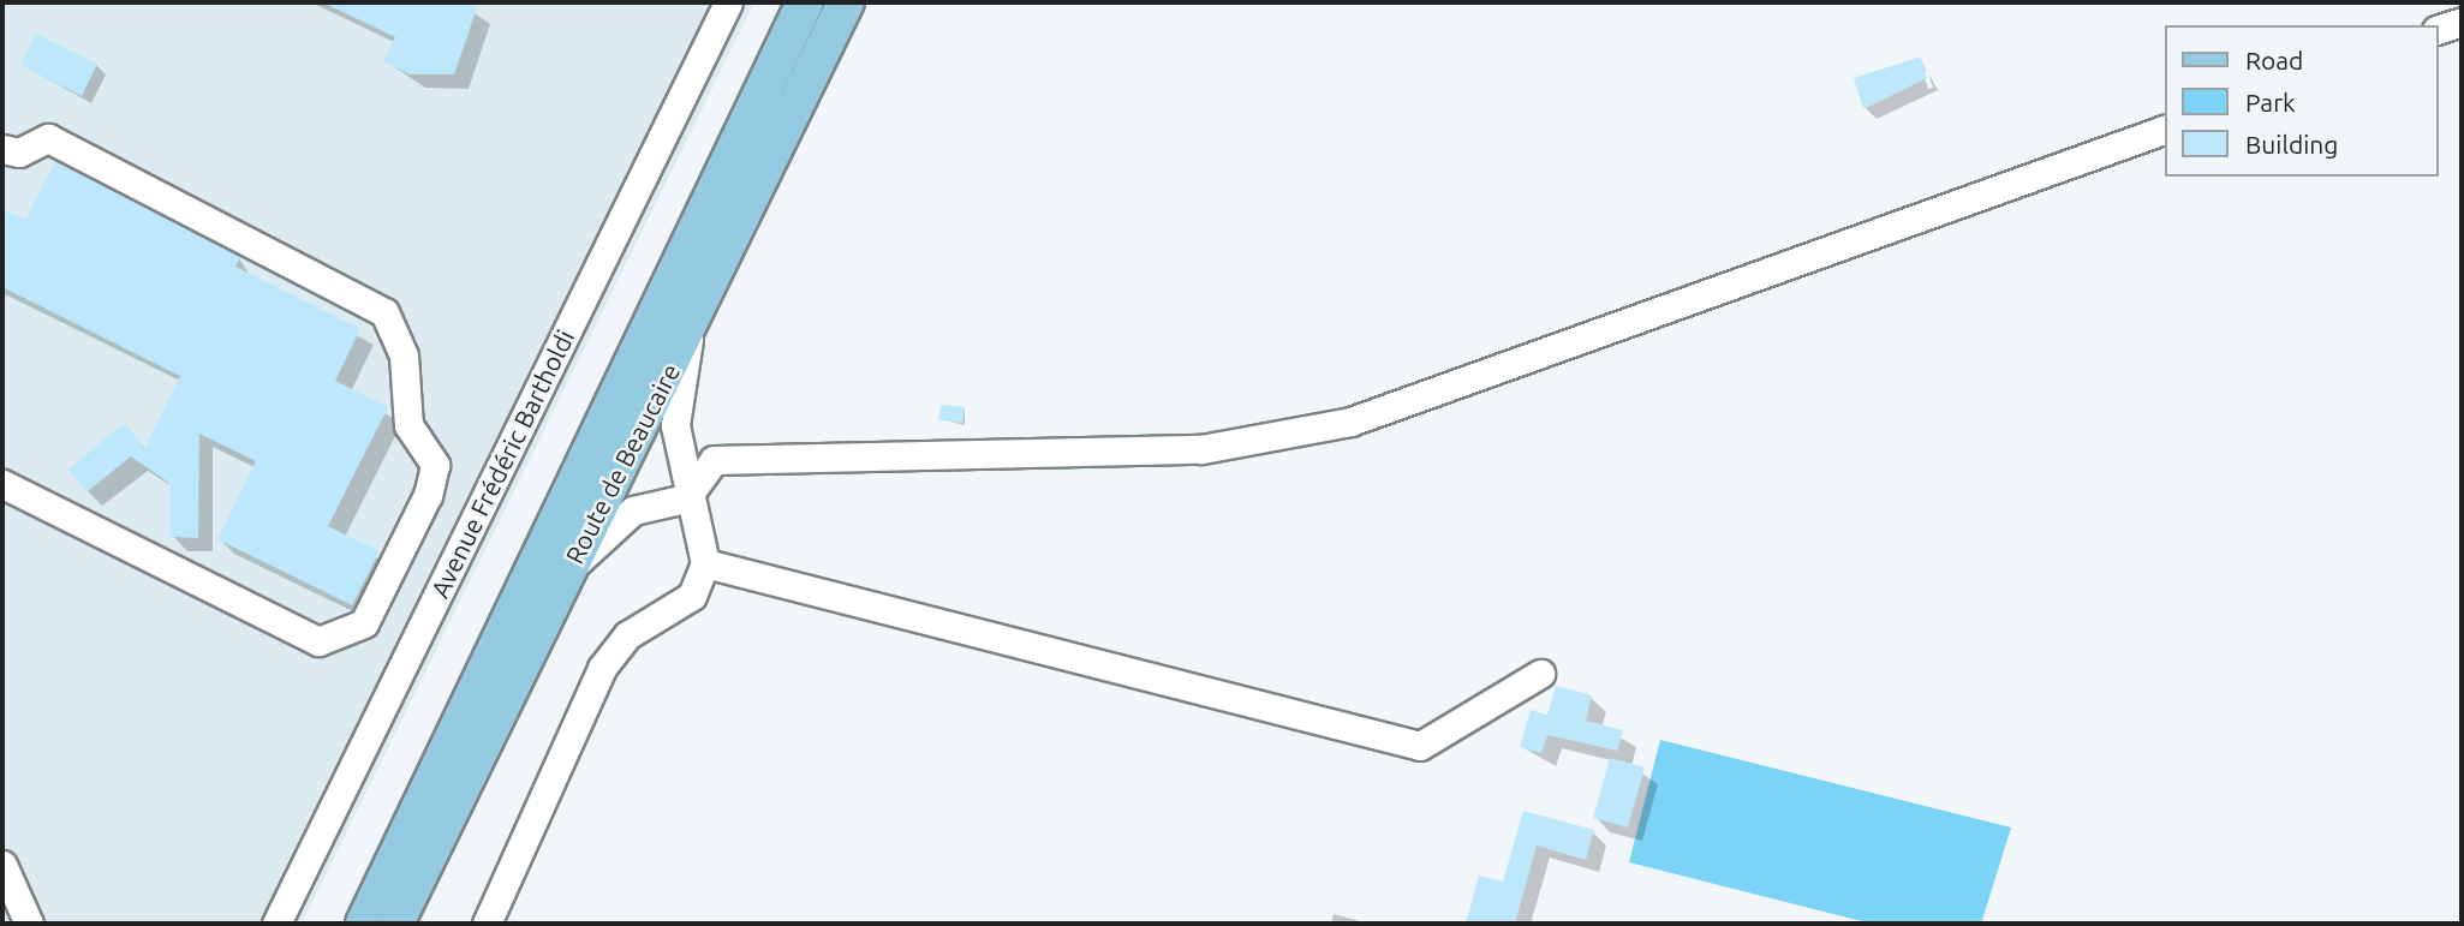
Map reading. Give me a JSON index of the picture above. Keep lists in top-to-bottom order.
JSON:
{
  "streets": {
    "main road": ["Route de Beaucaire"],
    "street": ["Avenue Frédéric Bartholdi"]
  },
  "legend": ["Road", "Park", "Building"]
}
